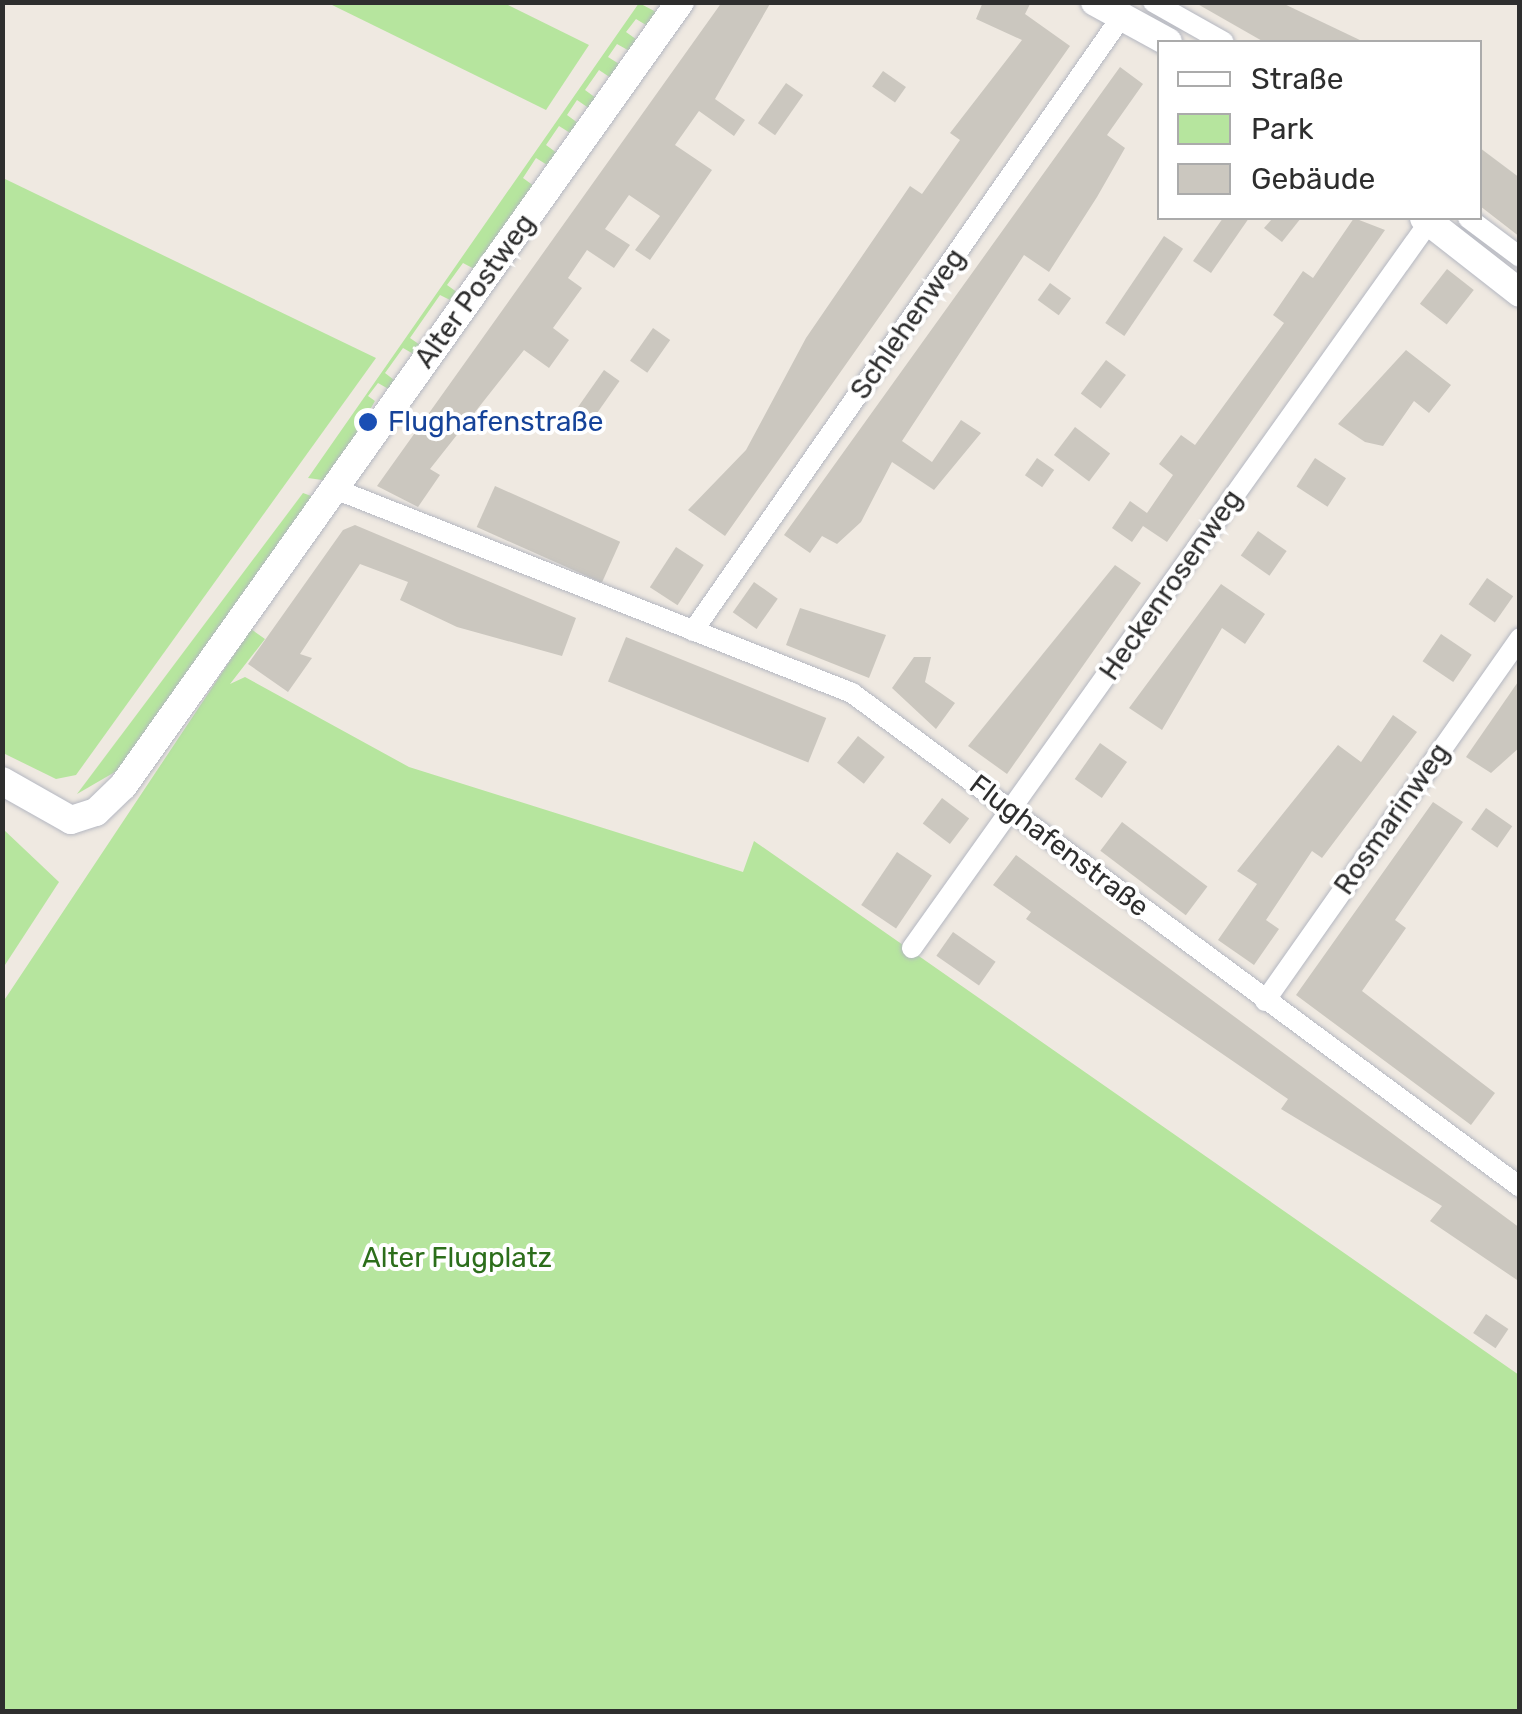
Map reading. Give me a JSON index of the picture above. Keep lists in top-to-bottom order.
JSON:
{
  "streets": {
    "main road": ["Alter Postweg"],
    "street": [
      "Schlehenweg",
      "Heckenrosenweg",
      "Rosmarinweg",
      "Flughafenstraße"
    ]
  },
  "crossings": [
    ["Alter Postweg", "Flughafenstraße"],
    ["Schlehenweg", "Flughafenstraße"],
    ["Heckenrosenweg", "Flughafenstraße"],
    ["Rosmarinweg", "Flughafenstraße"]
  ],
  "parks": ["Alter Flugplatz"],
  "places": ["Flughafenstraße"],
  "legend": ["Straße", "Park", "Gebäude"]
}
